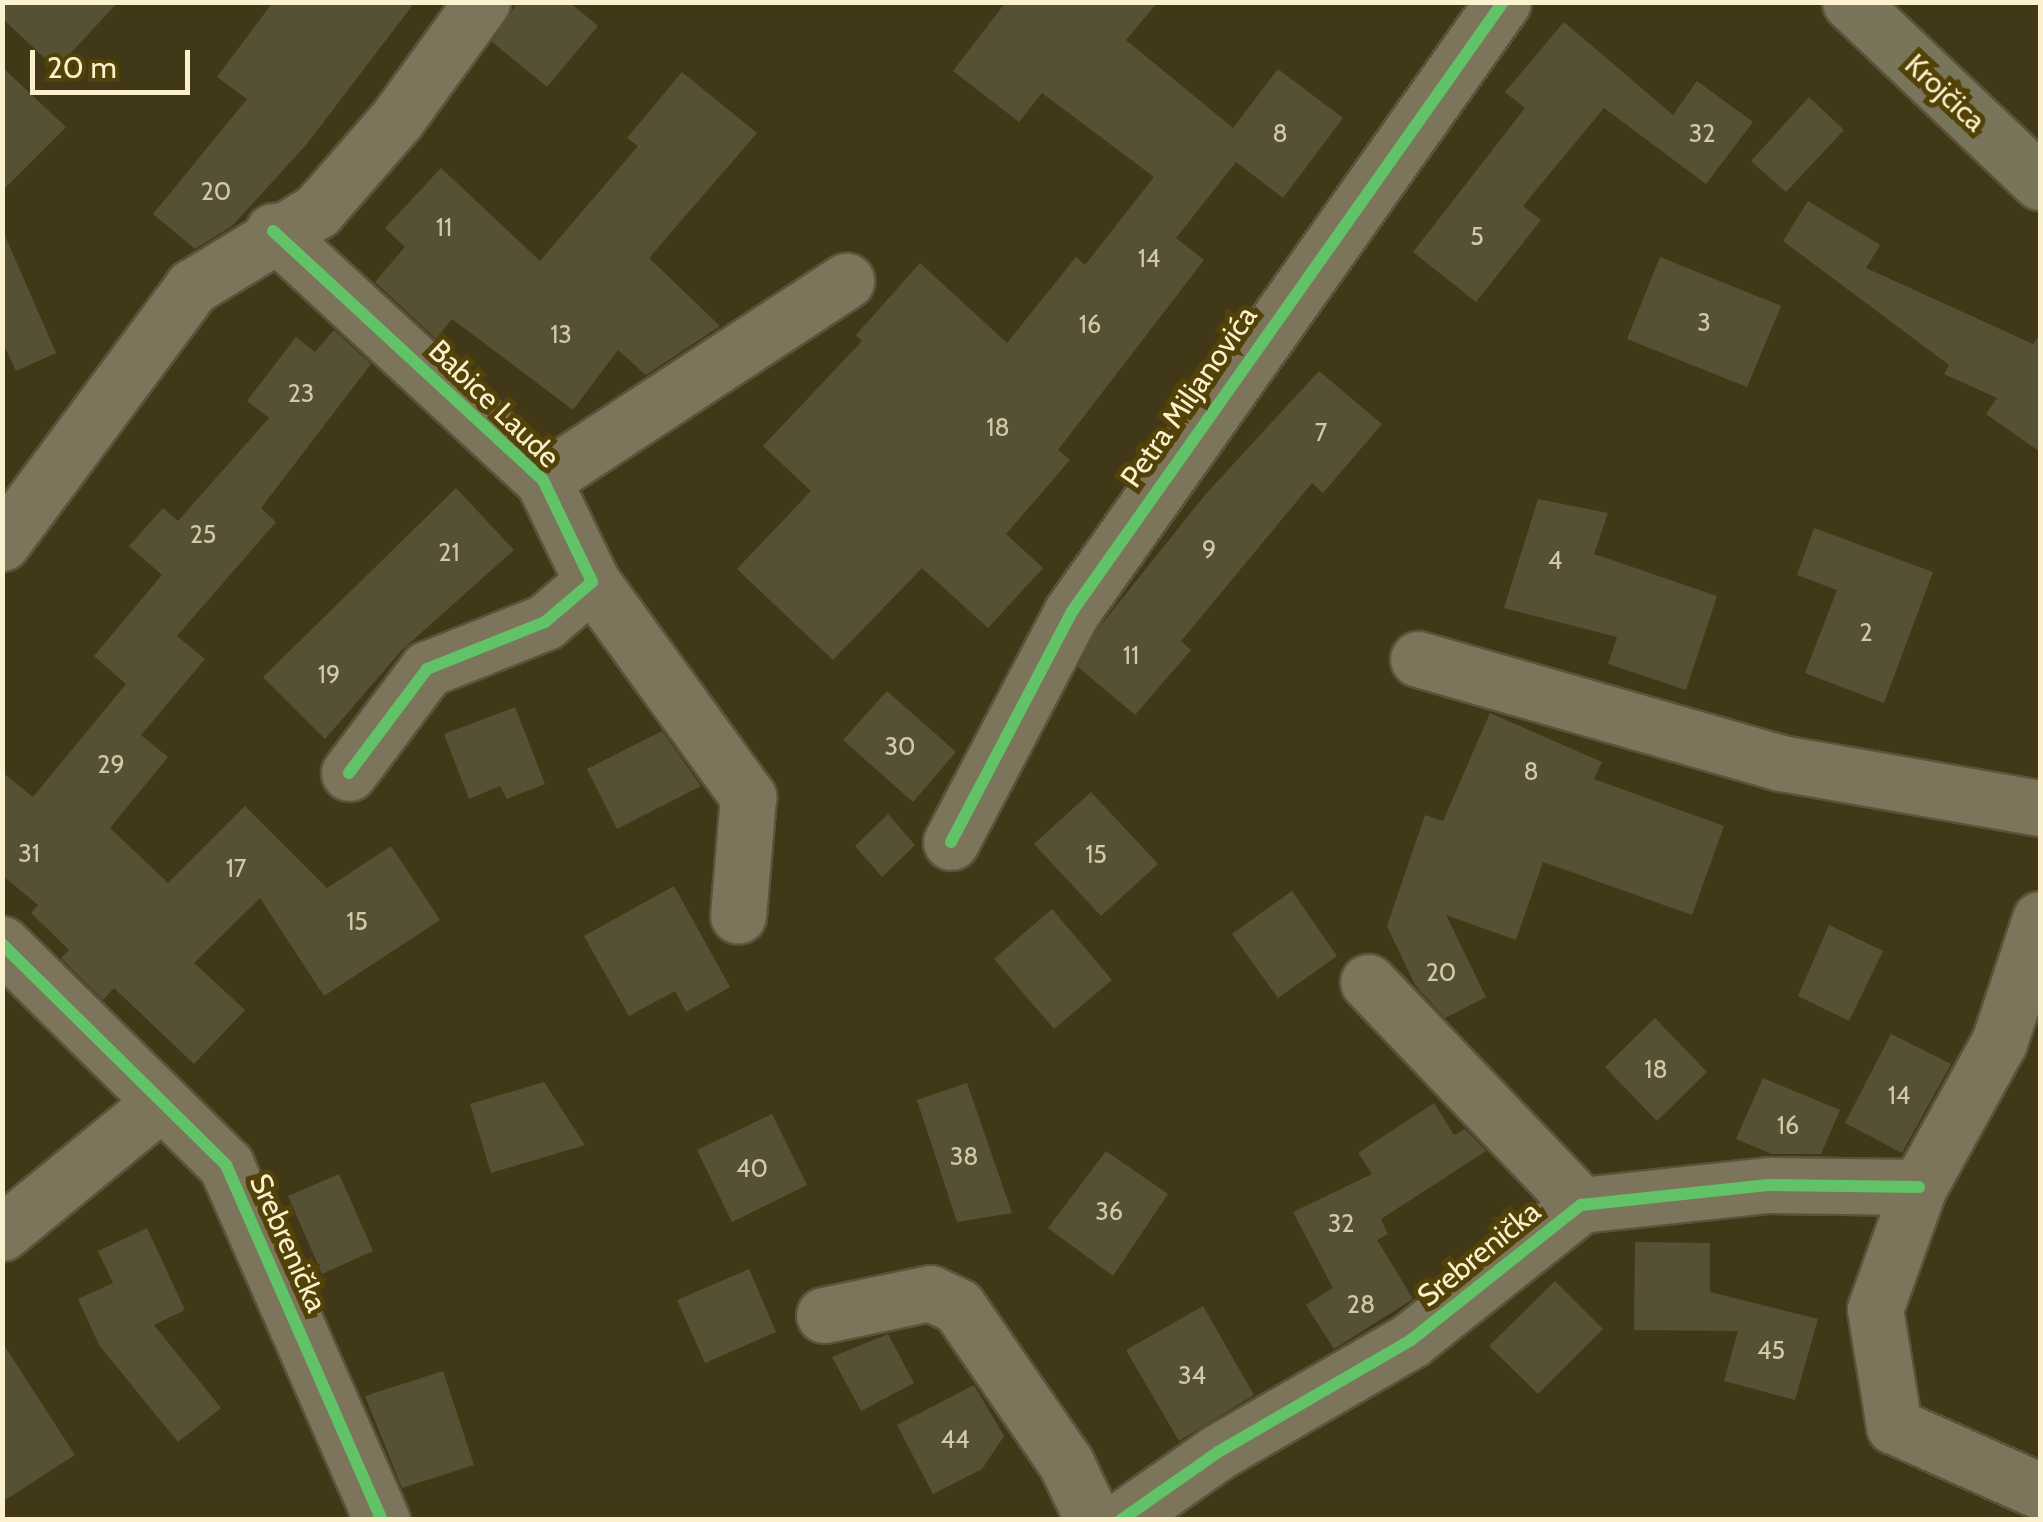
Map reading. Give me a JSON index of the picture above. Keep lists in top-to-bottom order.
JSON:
{
  "streets": {
    "main road": ["Krojčica"],
    "street": ["Petra Miljanovića", "Babice Laude", "Srebrenička"]
  },
  "house_numbers": [
    "8",
    "32",
    "20",
    "11",
    "5",
    "14",
    "3",
    "16",
    "13",
    "23",
    "18",
    "7",
    "25",
    "9",
    "21",
    "4",
    "2",
    "11",
    "19",
    "30",
    "29",
    "8",
    "31",
    "15",
    "17",
    "15",
    "20",
    "18",
    "14",
    "16",
    "38",
    "40",
    "36",
    "32",
    "28",
    "45",
    "34",
    "44"
  ],
  "scale_bar": "20 m"
}
